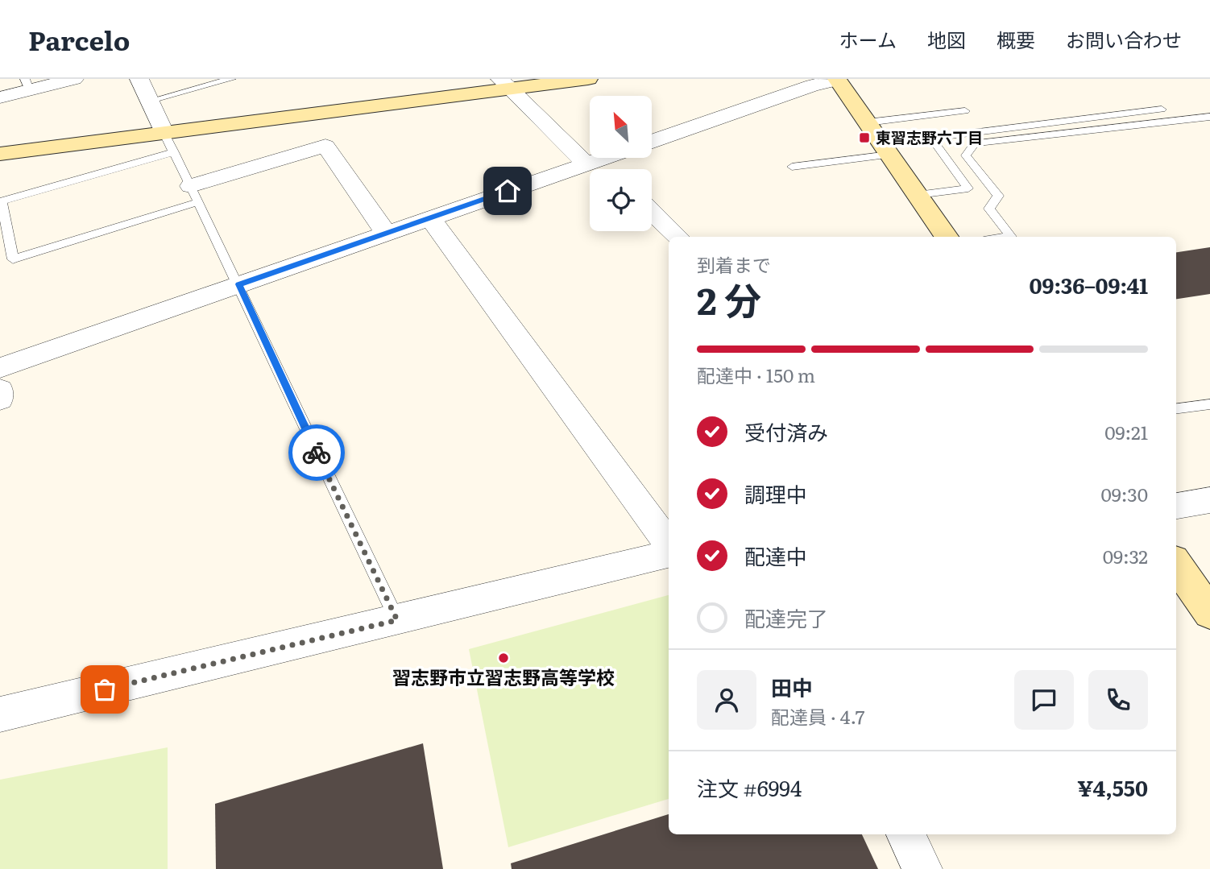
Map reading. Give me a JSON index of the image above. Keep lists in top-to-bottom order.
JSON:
{
  "places": {
    "transit": ["東習志野六丁目"],
    "other": ["習志野市立習志野高等学校"]
  },
  "north": "top left",
  "page": {
    "header": "Parcelo",
    "nav": [
      "ホーム",
      "地図",
      "概要",
      "お問い合わせ"
    ],
    "heading": ["2 分", "到着まで", "09:36–09:41"],
    "panel": [
      "田中",
      "配達員 · 4.7",
      "注文 #6994",
      "¥4,550"
    ],
    "bar": "配達中 · 150 m",
    "list": [
      ["受付済み", "09:21"],
      ["調理中", "09:30"],
      ["配達中", "09:32"],
      "配達完了"
    ]
  }
}
